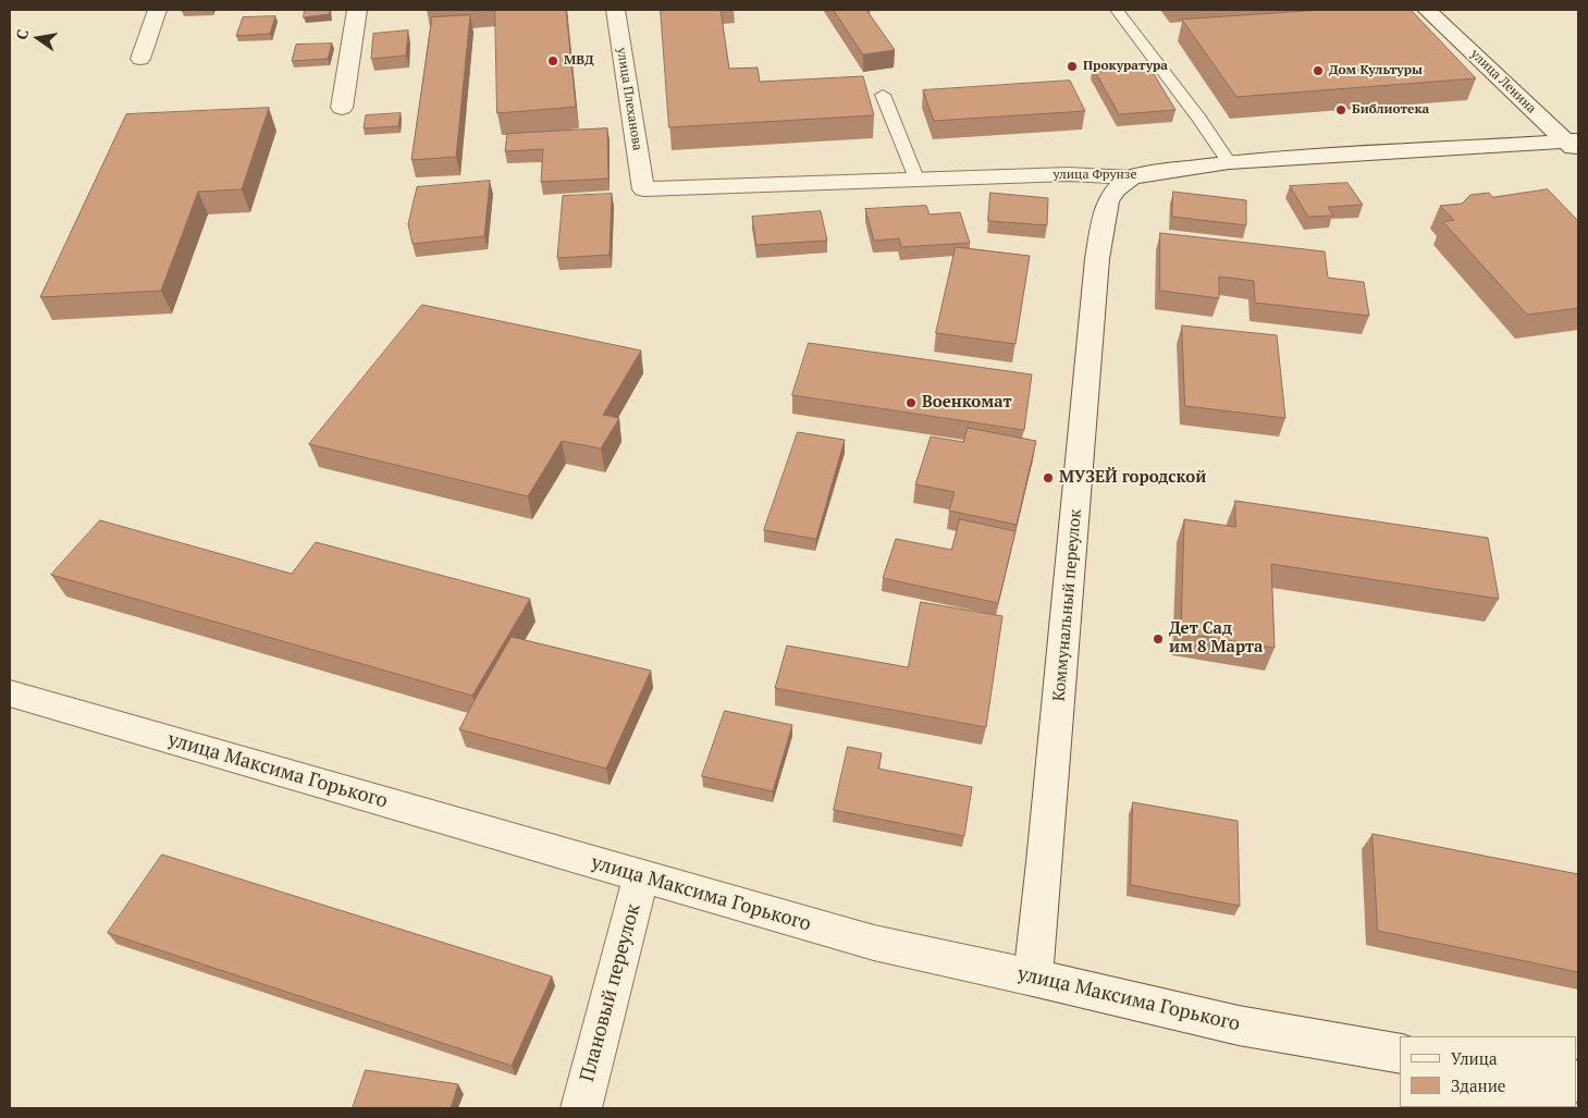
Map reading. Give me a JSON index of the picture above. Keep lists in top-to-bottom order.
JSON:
{
  "streets": {
    "street": [
      "улица Ленина",
      "улица Плеханова",
      "улица Фрунзе",
      "Коммунальный переулок",
      "улица Максима Горького",
      "Плановый переулок"
    ]
  },
  "crossings": [
    ["улица Ленина", "улица Фрунзе"],
    ["улица Плеханова", "улица Фрунзе"],
    ["улица Фрунзе", "Коммунальный переулок"],
    ["Коммунальный переулок", "улица Максима Горького"],
    ["улица Максима Горького", "Плановый переулок"]
  ],
  "places": [
    "МВД",
    "Прокуратура",
    "Дом Культуры",
    "Библиотека",
    "Военкомат",
    "МУЗЕЙ городской",
    "Дет Сад им 8 Марта"
  ],
  "legend": ["Улица", "Здание"],
  "north": "left"
}
